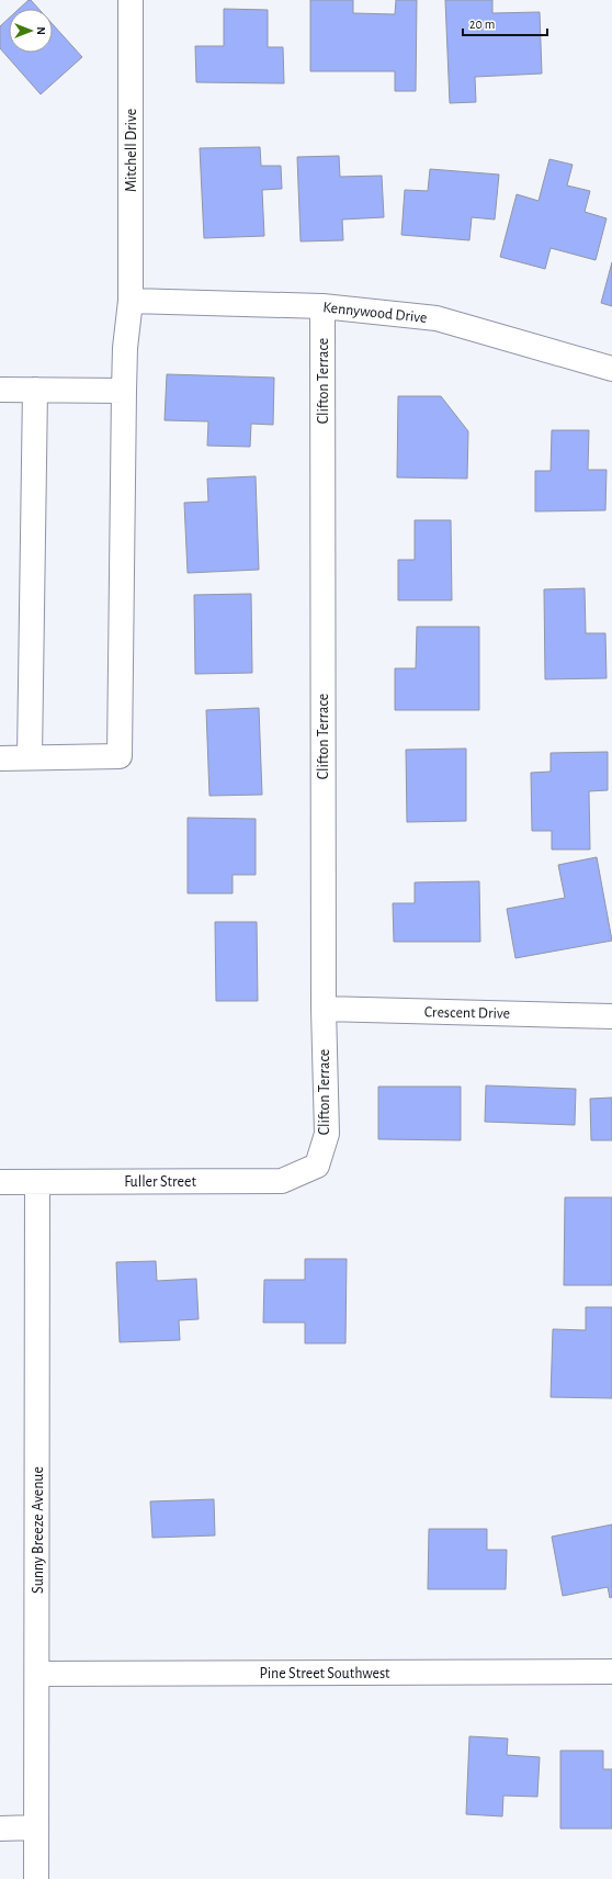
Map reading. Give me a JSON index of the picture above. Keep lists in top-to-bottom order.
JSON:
{
  "streets": {
    "street": [
      "Mitchell Drive",
      "Kennywood Drive",
      "Clifton Terrace",
      "Crescent Drive",
      "Fuller Street",
      "Sunny Breeze Avenue",
      "Pine Street Southwest"
    ]
  },
  "crossings": [
    ["Mitchell Drive", "Kennywood Drive"],
    ["Kennywood Drive", "Clifton Terrace"],
    ["Clifton Terrace", "Crescent Drive"],
    ["Clifton Terrace", "Fuller Street"],
    ["Fuller Street", "Sunny Breeze Avenue"],
    ["Sunny Breeze Avenue", "Pine Street Southwest"]
  ],
  "scale_bar": "20 m",
  "north": "right"
}
